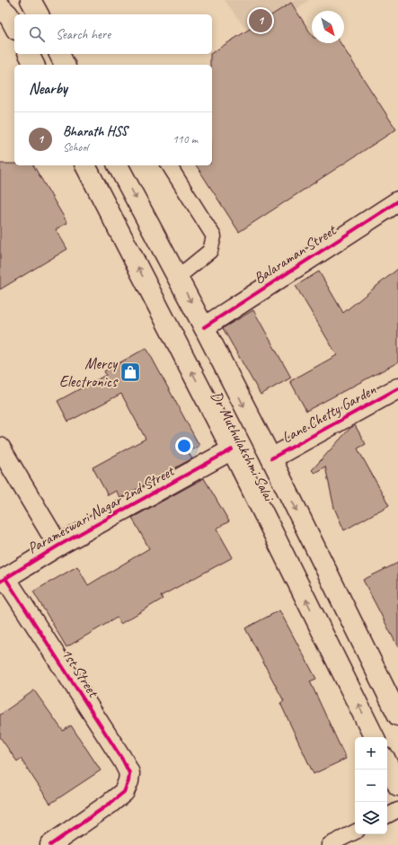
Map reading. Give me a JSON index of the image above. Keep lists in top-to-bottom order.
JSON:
{
  "streets": {
    "main road": [
      "Balaraman Street",
      "Lane Chetty Garden",
      "Dr Muthulakshmi Salai",
      "Parameswari Nagar 2nd Street",
      "1st Street"
    ]
  },
  "crossings": [
    ["Balaraman Street", "Dr Muthulakshmi Salai"],
    ["Lane Chetty Garden", "Dr Muthulakshmi Salai"],
    ["Dr Muthulakshmi Salai", "Parameswari Nagar 2nd Street"],
    ["Parameswari Nagar 2nd Street", "1st Street"]
  ],
  "places": {
    "shop": ["Mercy Electronics"]
  },
  "north": "bottom right",
  "page": {
    "pins": "1",
    "search": "Search here",
    "heading": "Nearby",
    "list": [
      {
        "mark": "1",
        "name": "Bharath HSS",
        "note": "School",
        "value": "110 m"
      }
    ],
    "map_buttons": ["+", "−"]
  }
}
